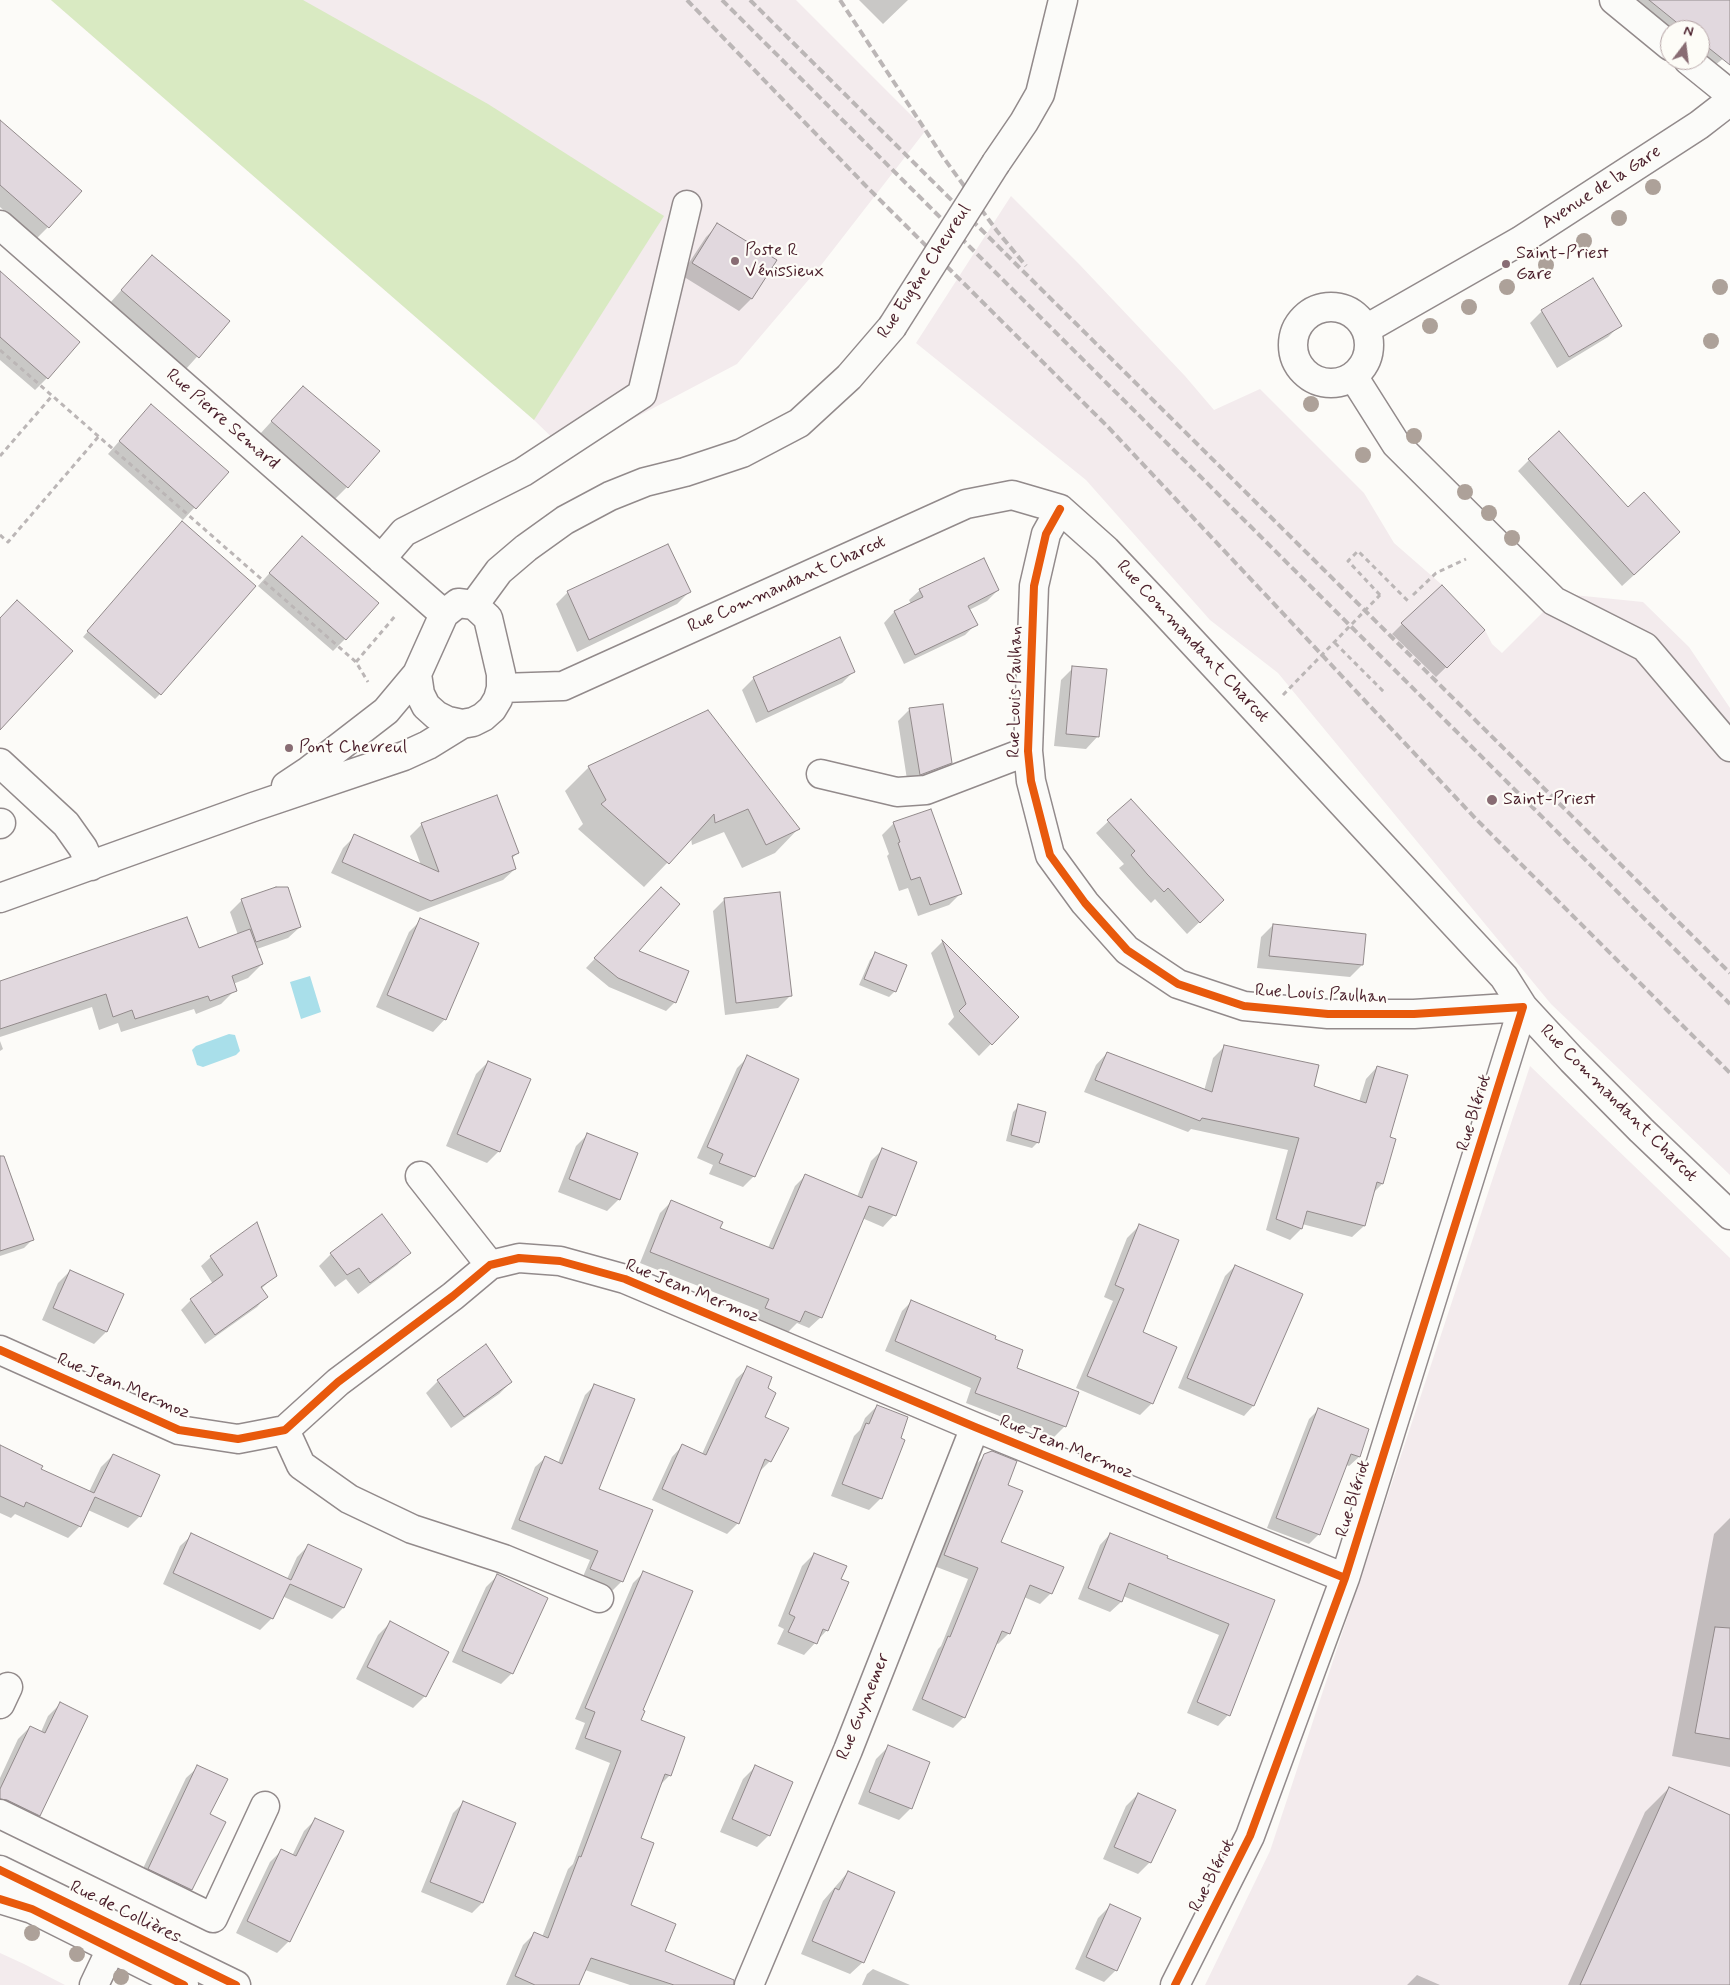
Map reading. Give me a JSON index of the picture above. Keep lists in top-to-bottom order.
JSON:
{
  "streets": {
    "street": [
      "Avenue de la Gare",
      "Rue Eugène Chevreul",
      "Rue Pierre Semard",
      "Rue Commandant Charcot",
      "Rue Louis Paulhan",
      "Rue Blériot",
      "Rue Jean Mermoz",
      "Rue Guynemer",
      "Rue de Collières"
    ]
  },
  "crossings": [
    ["Rue Eugène Chevreul", "Rue Pierre Semard"],
    ["Rue Eugène Chevreul", "Rue Commandant Charcot"],
    ["Rue Pierre Semard", "Rue Commandant Charcot"],
    ["Rue Commandant Charcot", "Rue Louis Paulhan"],
    ["Rue Commandant Charcot", "Rue Blériot"],
    ["Rue Louis Paulhan", "Rue Blériot"],
    ["Rue Blériot", "Rue Jean Mermoz"],
    ["Rue Jean Mermoz", "Rue Guynemer"]
  ],
  "places": [
    "Poste R Vénissieux",
    "Saint-Priest Gare",
    "Pont Chevreul",
    "Saint-Priest"
  ],
  "north": "top"
}
